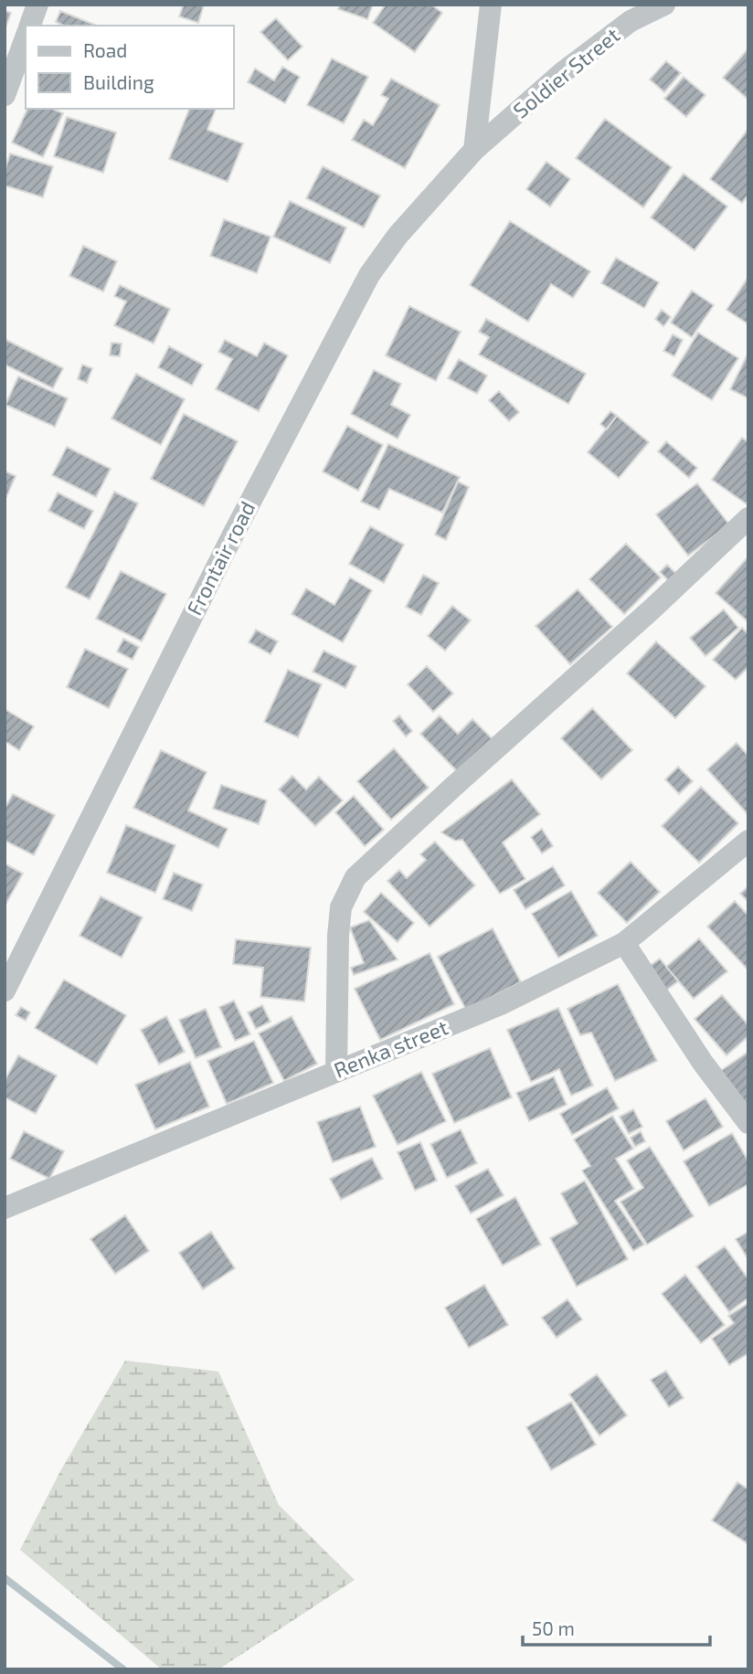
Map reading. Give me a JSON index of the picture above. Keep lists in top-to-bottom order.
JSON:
{
  "streets": {
    "street": ["Soldier Street", "Frontair road", "Renka street"]
  },
  "crossings": [
    ["Soldier Street", "Frontair road"]
  ],
  "legend": ["Road", "Building"],
  "scale_bar": "50 m"
}
